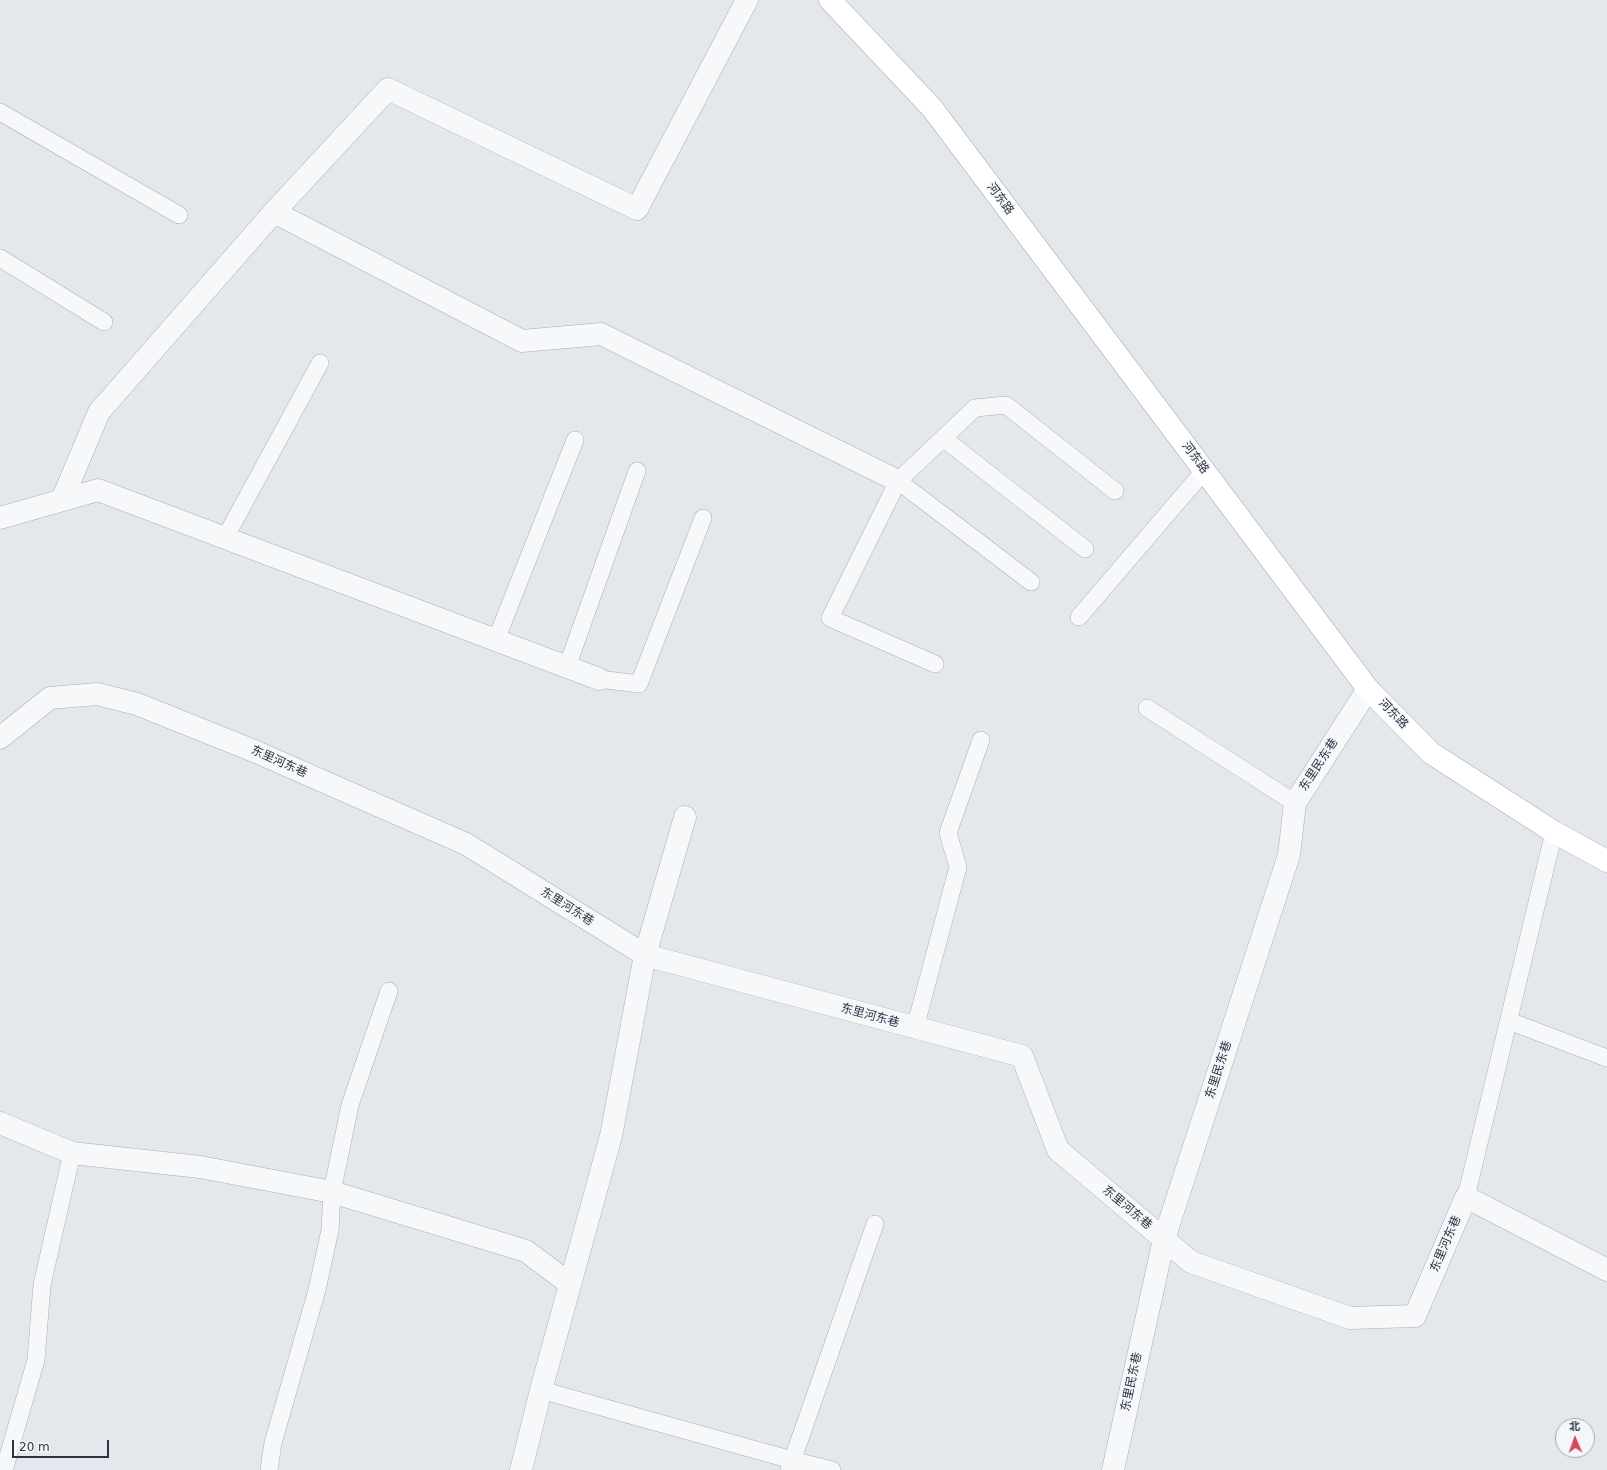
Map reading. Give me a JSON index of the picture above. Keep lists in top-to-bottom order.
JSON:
{
  "streets": {
    "main road": ["河东路"],
    "street": ["东里河东巷", "东里民东巷"]
  },
  "crossings": [
    ["河东路", "东里民东巷"],
    ["东里河东巷", "东里民东巷"]
  ],
  "scale_bar": "20 m",
  "north": "top"
}
